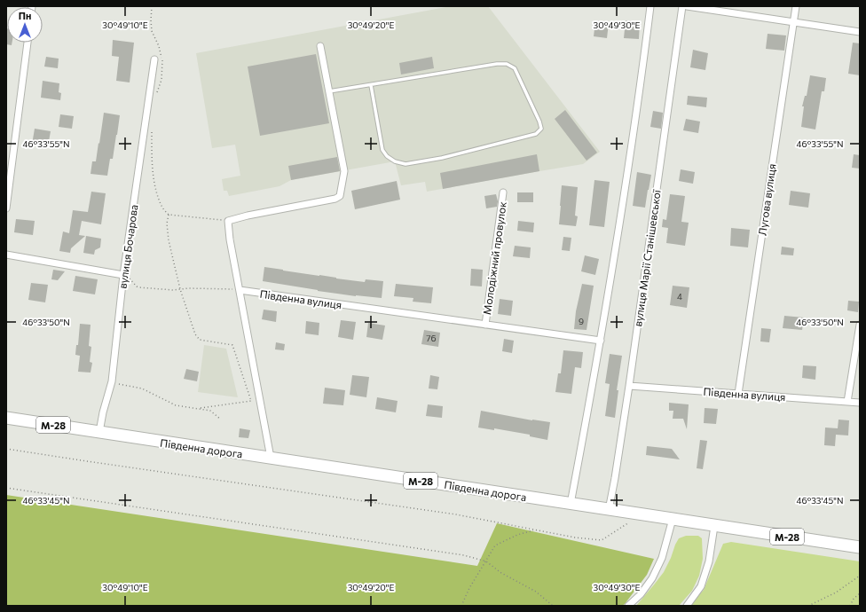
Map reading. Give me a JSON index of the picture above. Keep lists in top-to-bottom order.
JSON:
{
  "streets": {
    "highway": ["М-28", "Південна дорога"],
    "street": [
      "Лугова вулиця",
      "вулиця Бочарова",
      "Молодіжний провулок",
      "вулиця Марії Станішевської",
      "Південна вулиця"
    ]
  },
  "crossings": [
    ["Лугова вулиця", "Південна вулиця"],
    ["вулиця Бочарова", "Південна дорога"],
    ["Молодіжний провулок", "Південна вулиця"],
    ["вулиця Марії Станішевської", "Південна вулиця"],
    ["вулиця Марії Станішевської", "Південна дорога"]
  ],
  "house_numbers": ["4", "9", "76"],
  "north": "top",
  "coordinates": [
    "30°49'10\"E",
    "30°49'20\"E",
    "30°49'30\"E",
    "46°33'55\"N",
    "46°33'50\"N",
    "46°33'45\"N"
  ]
}
